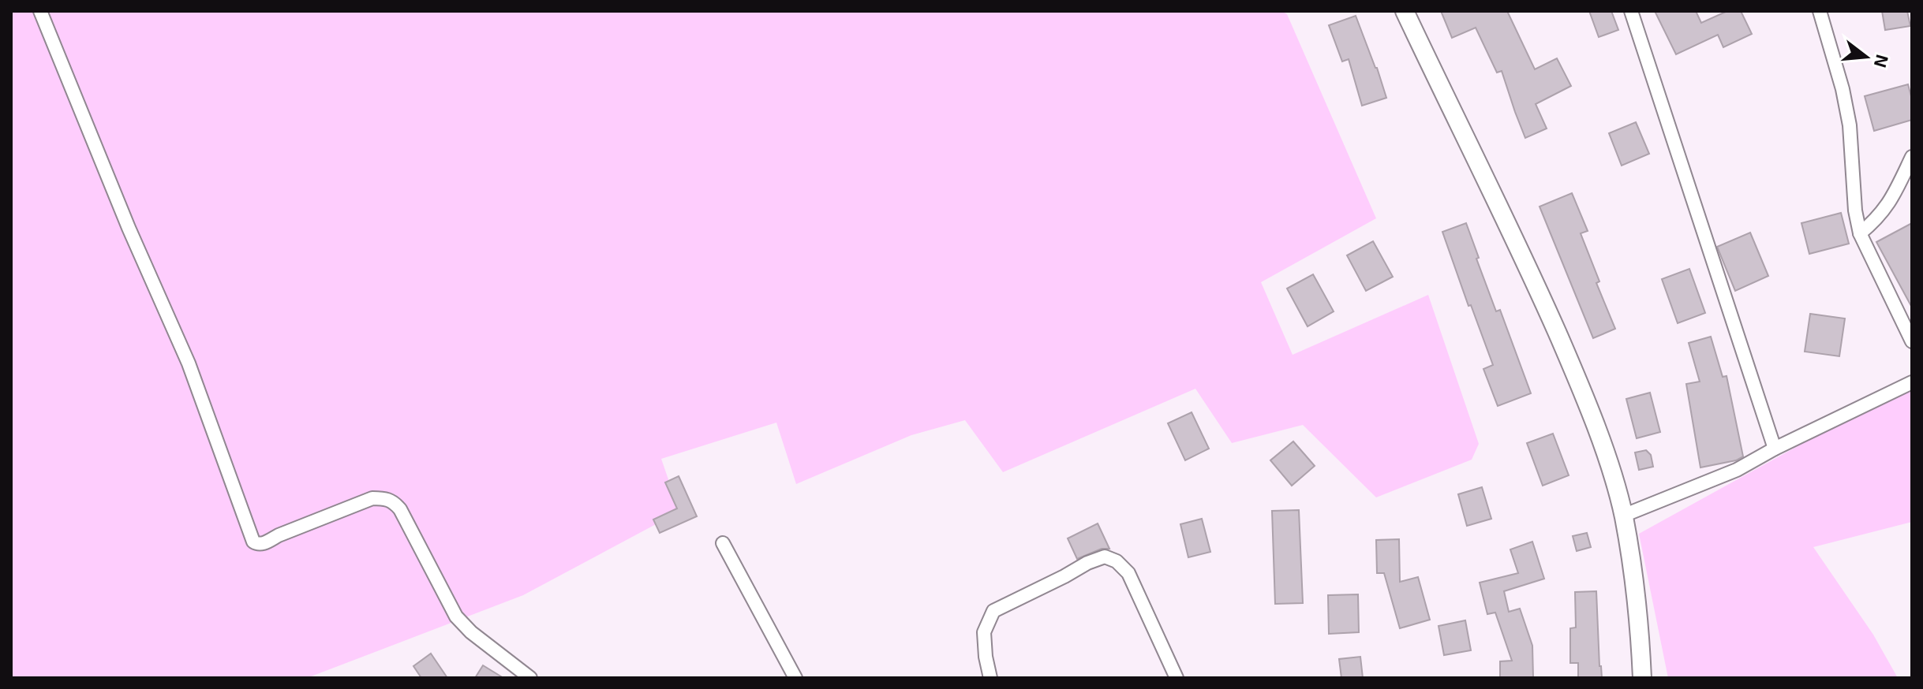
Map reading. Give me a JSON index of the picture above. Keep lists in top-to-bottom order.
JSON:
{
  "north": "right"
}
